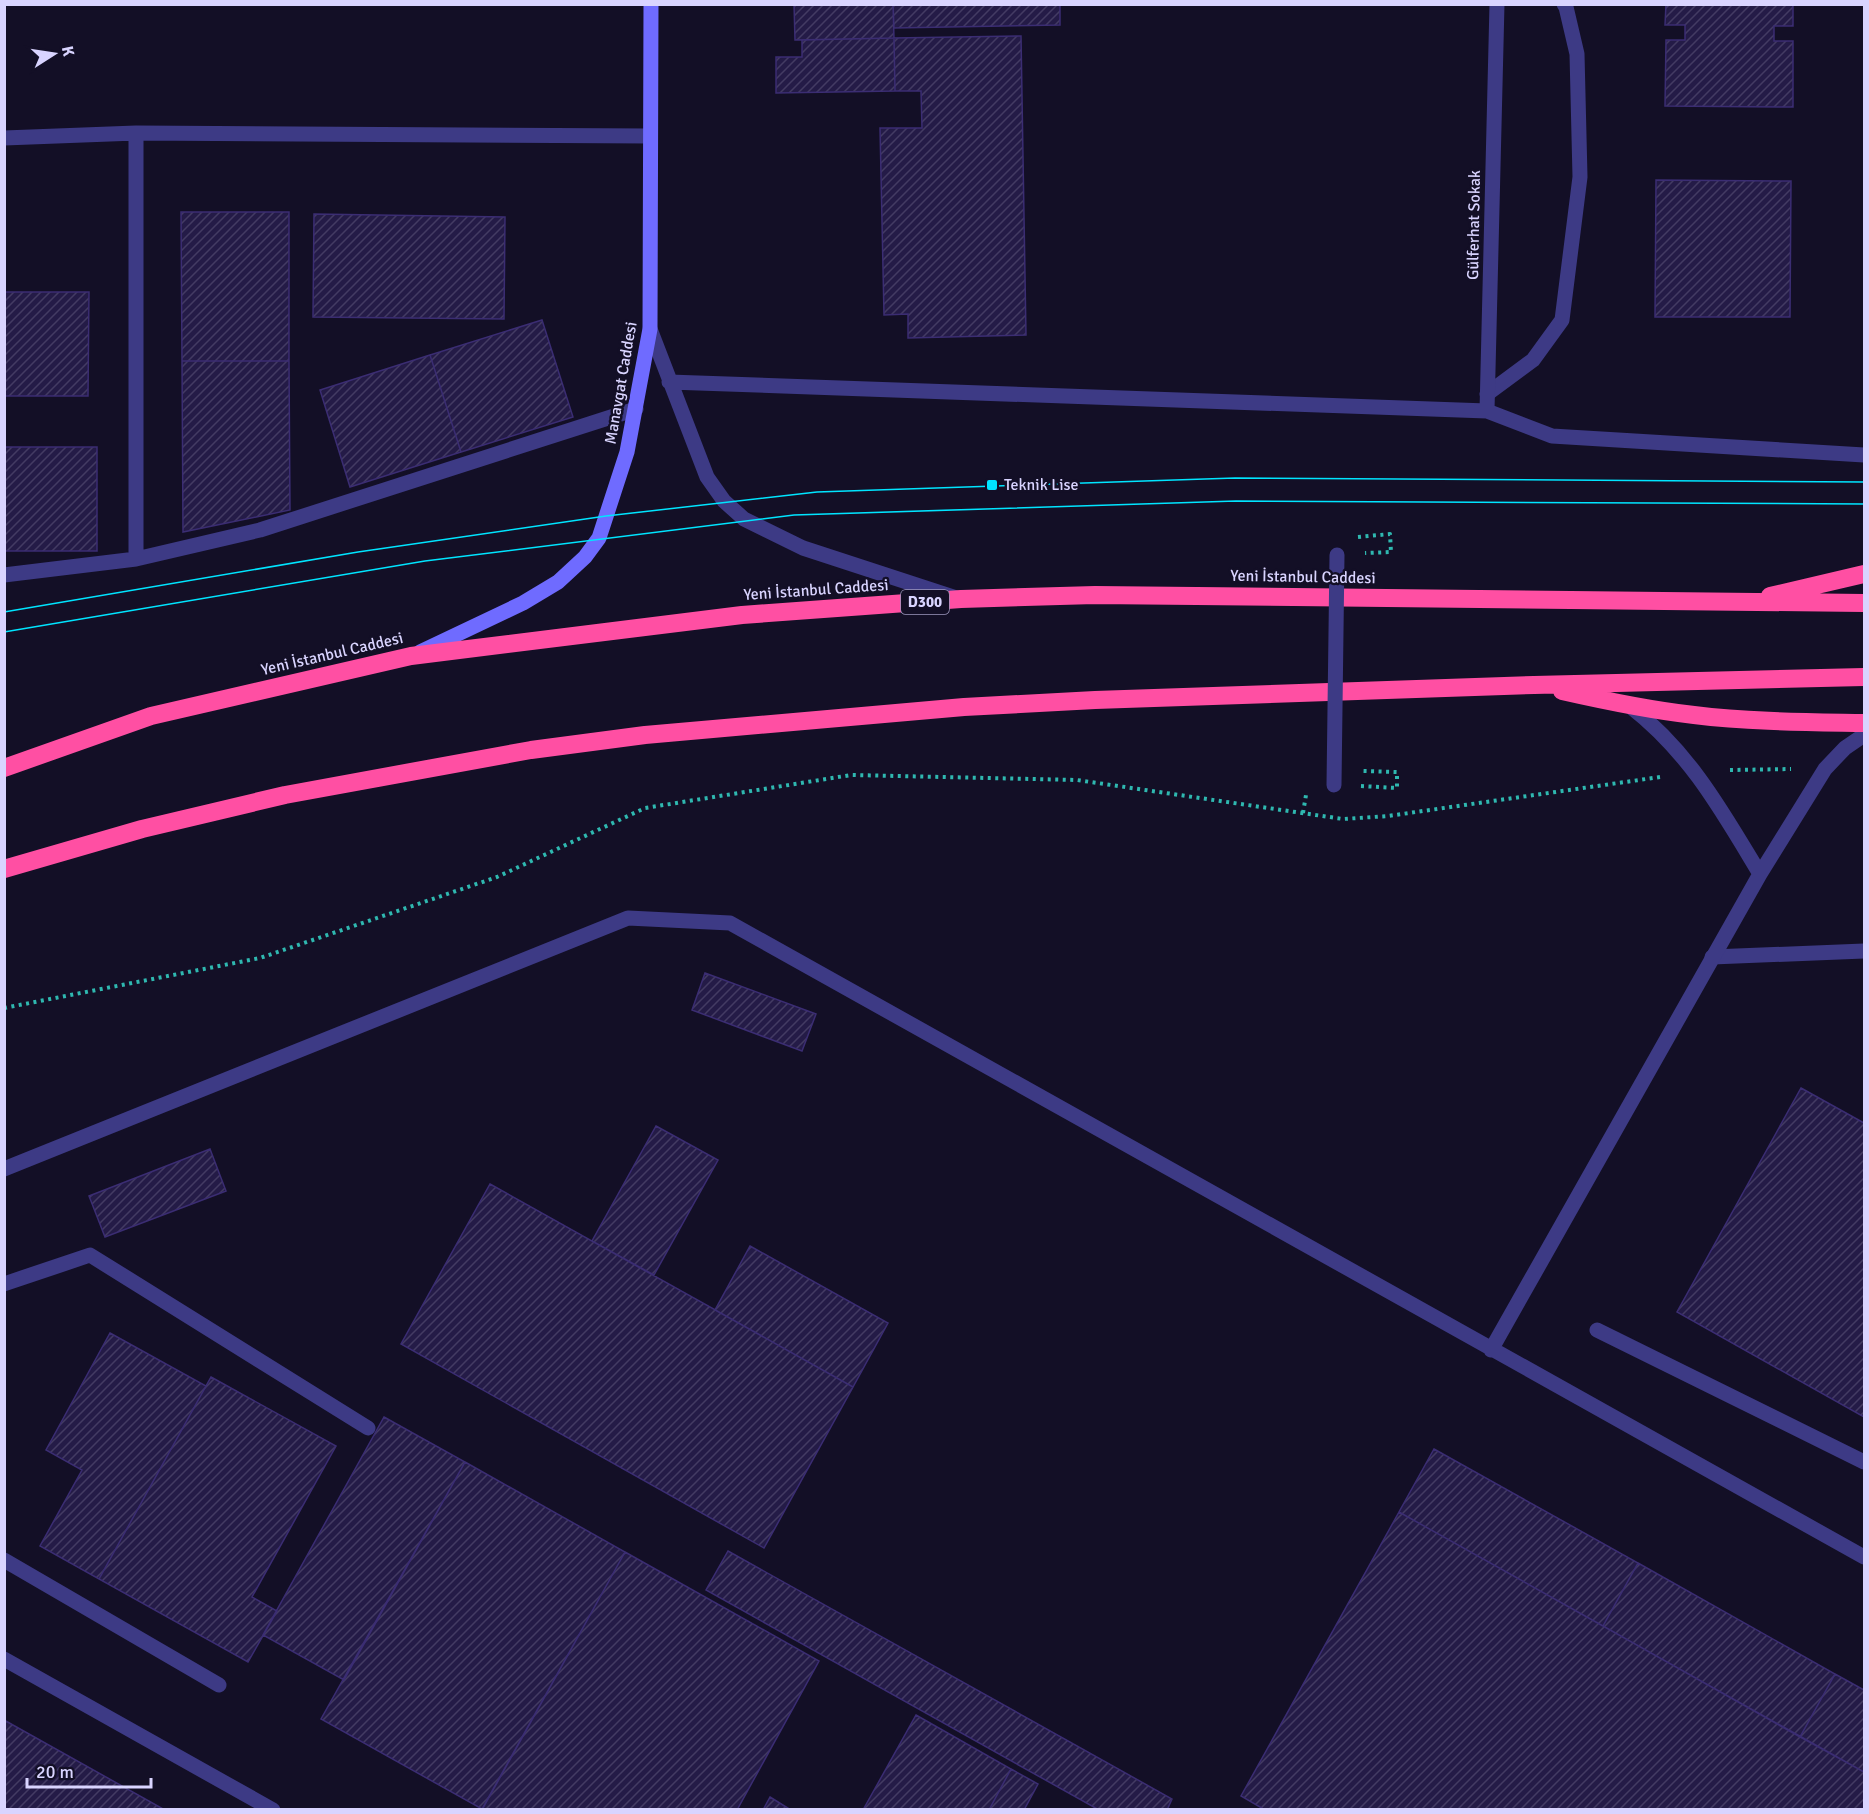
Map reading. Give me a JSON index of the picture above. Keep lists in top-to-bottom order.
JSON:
{
  "streets": {
    "highway": ["Yeni İstanbul Caddesi", "D300"],
    "street": ["Gülferhat Sokak", "Manavgat Caddesi"]
  },
  "crossings": [
    ["Manavgat Caddesi", "Yeni İstanbul Caddesi"]
  ],
  "places": {
    "transit": ["Teknik Lise"]
  },
  "scale_bar": "20 m",
  "north": "right"
}
